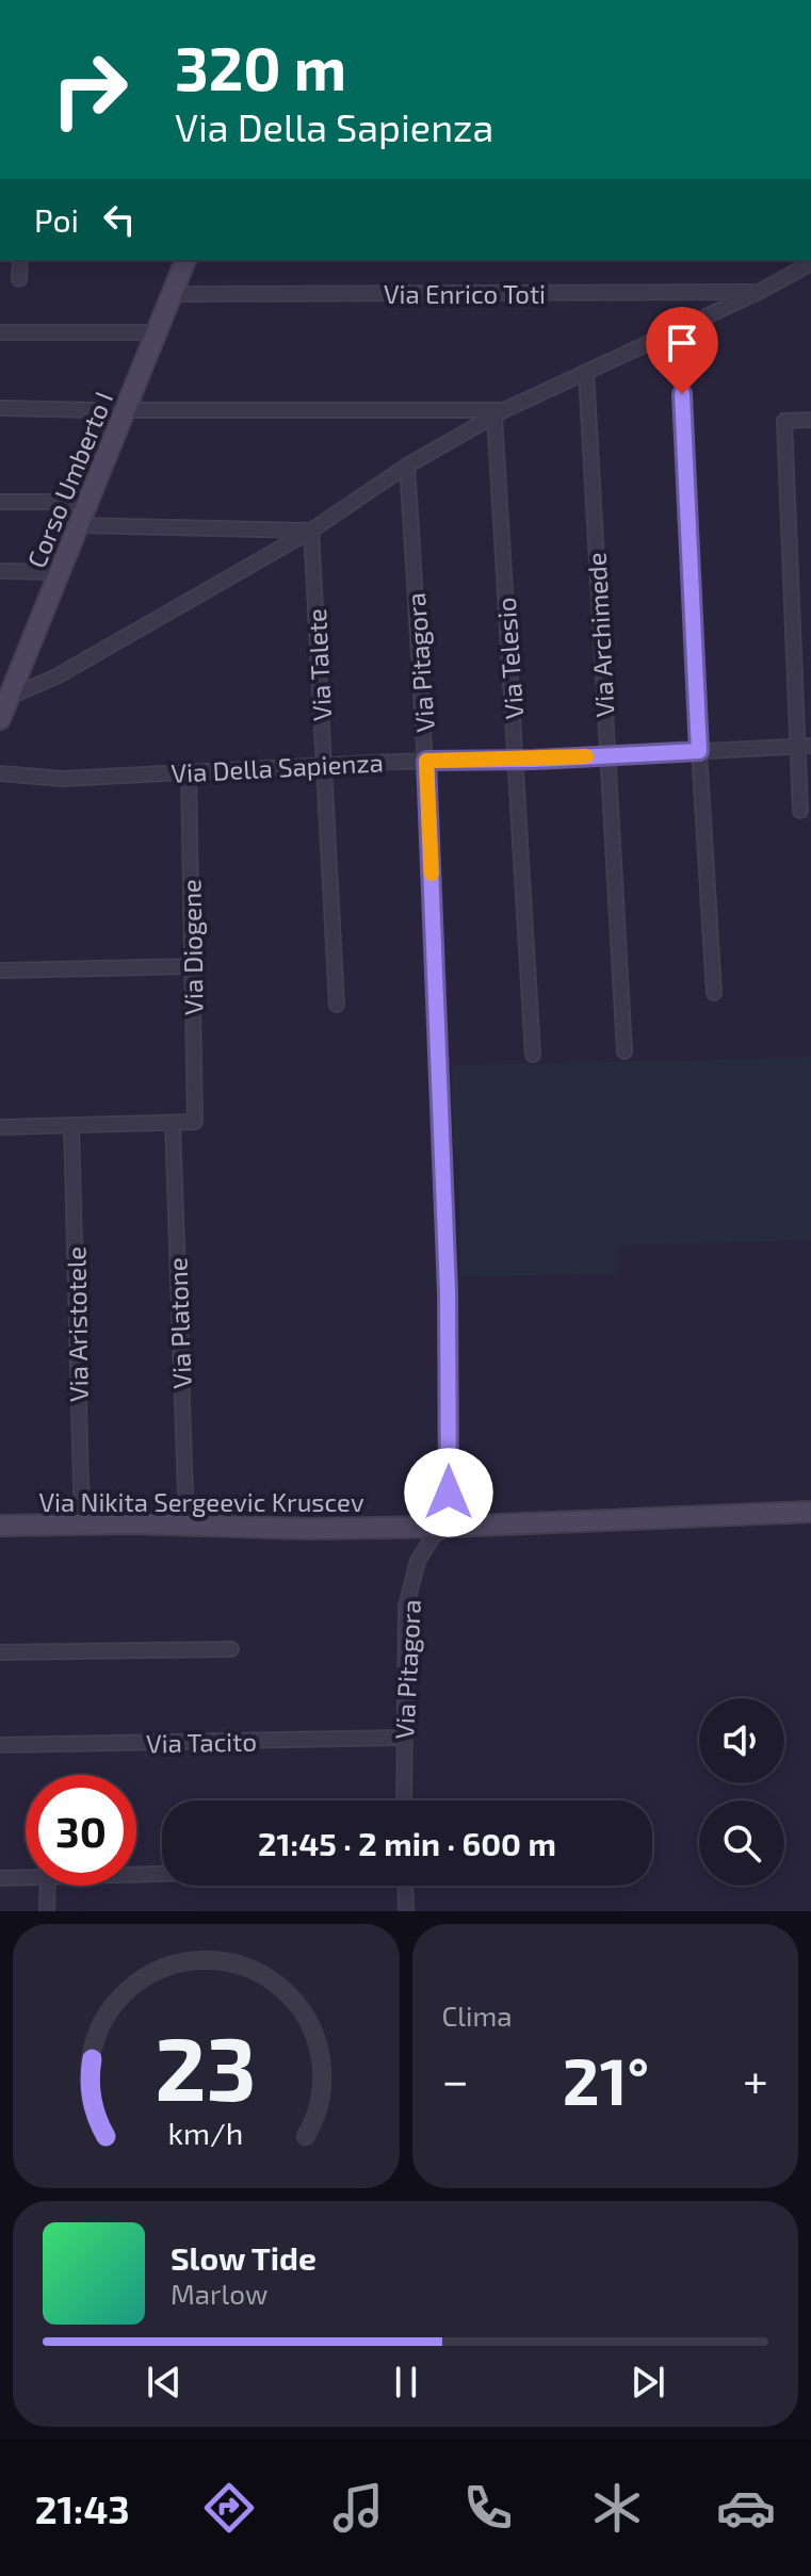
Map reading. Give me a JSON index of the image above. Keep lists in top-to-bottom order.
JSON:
{
  "streets": {
    "main road": ["Corso Umberto I", "Via Nikita Sergeevic Kruscev"],
    "street": [
      "Via Enrico Toti",
      "Via Archimede",
      "Via Telesio",
      "Via Pitagora",
      "Via Talete",
      "Via Della Sapienza",
      "Via Diogene",
      "Via Platone",
      "Via Aristotele",
      "Via Tacito"
    ]
  },
  "crossings": [
    ["Via Enrico Toti", "Corso Umberto I"],
    ["Via Archimede", "Via Della Sapienza"],
    ["Via Telesio", "Via Della Sapienza"],
    ["Via Pitagora", "Via Della Sapienza"],
    ["Via Pitagora", "Via Nikita Sergeevic Kruscev"],
    ["Via Pitagora", "Via Tacito"],
    ["Via Talete", "Via Della Sapienza"],
    ["Via Della Sapienza", "Via Diogene"],
    ["Via Diogene", "Via Platone"],
    ["Via Platone", "Via Nikita Sergeevic Kruscev"],
    ["Via Aristotele", "Via Nikita Sergeevic Kruscev"]
  ],
  "page": {
    "turn": ["320 m", "Via Della Sapienza"],
    "then": "Poi",
    "limit": "30",
    "trip": "21:45 · 2 min · 600 m",
    "tile": "Clima",
    "heat": ["−", "21°", "+"],
    "song": ["Slow Tide", "Marlow"],
    "tabs": "21:43",
    "gauge": ["23", "km/h"]
  }
}
